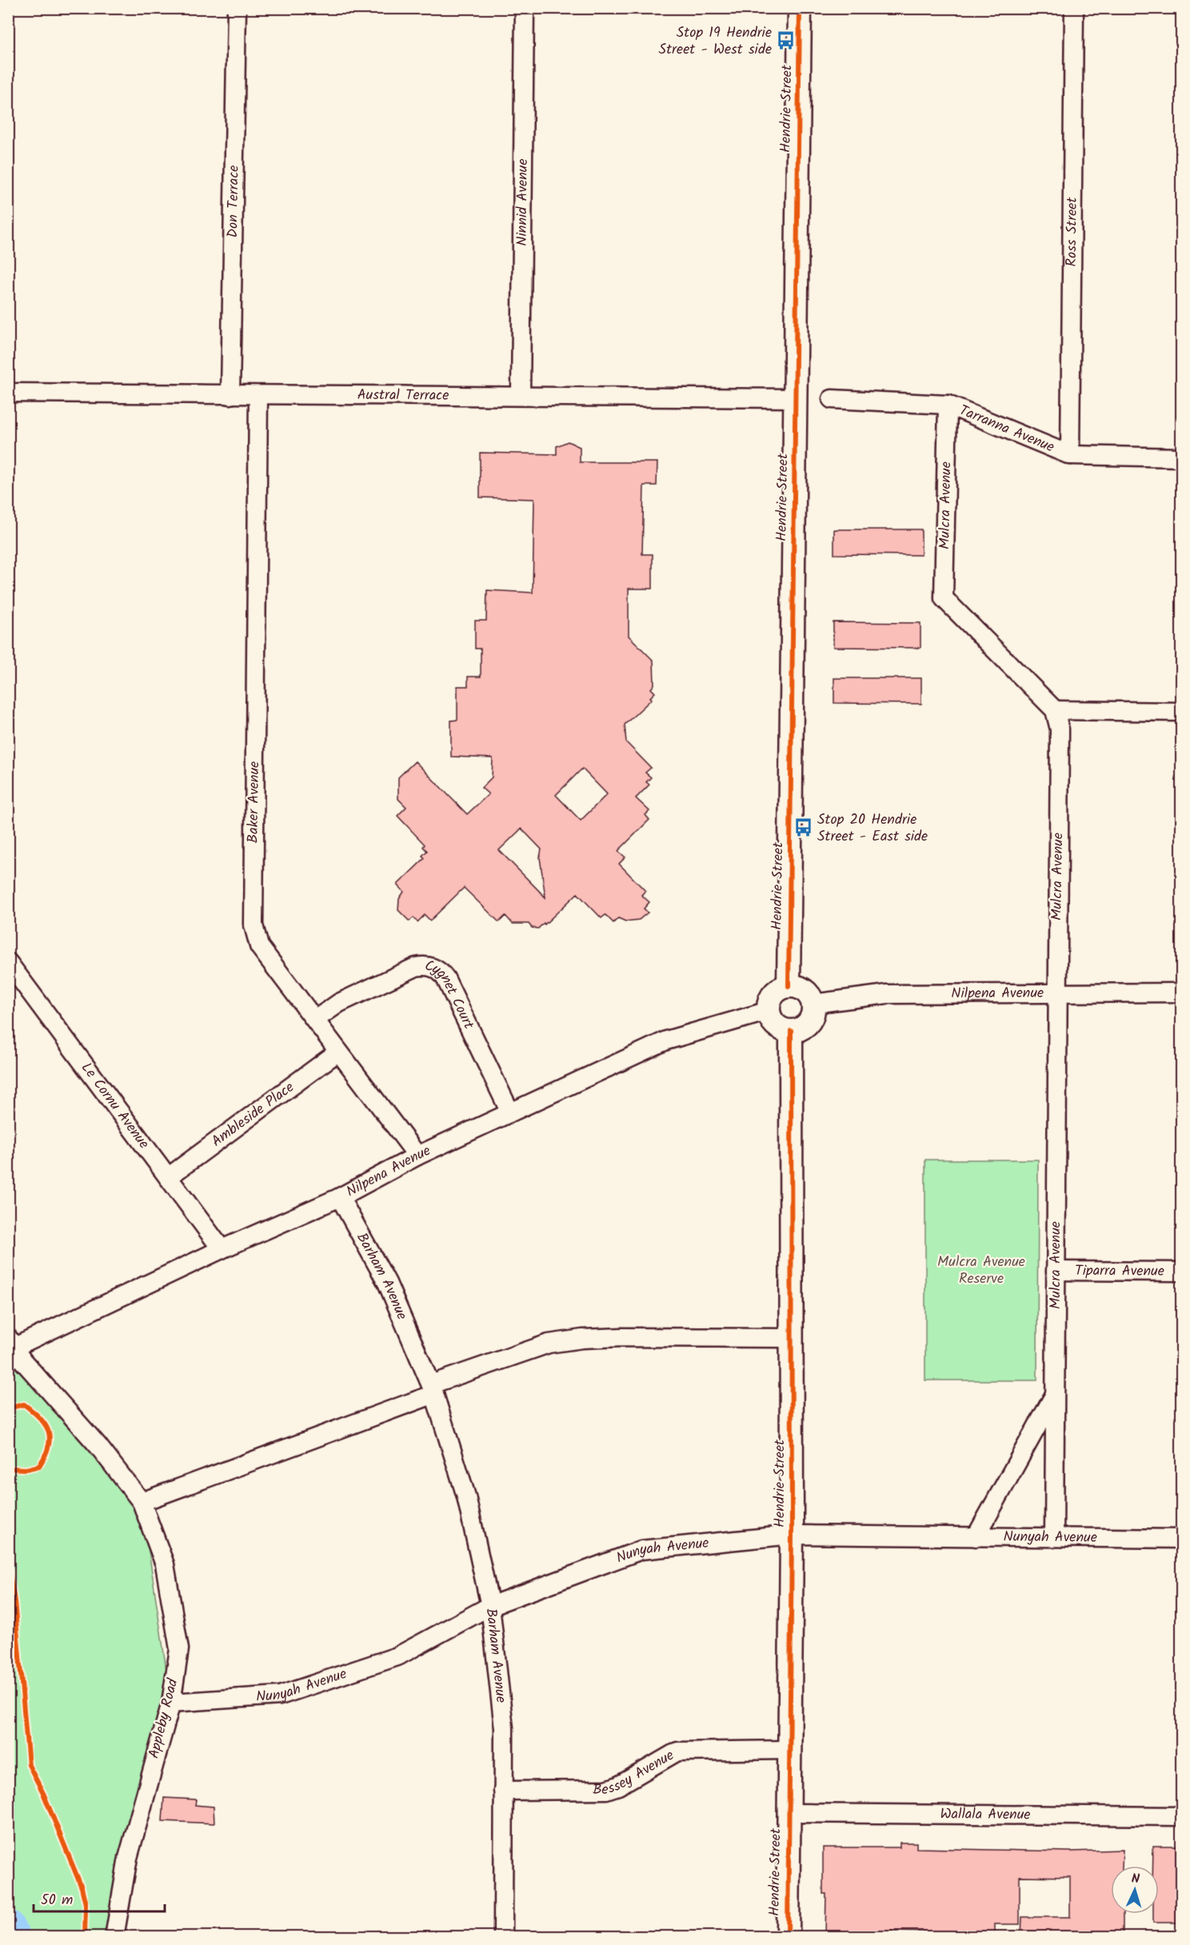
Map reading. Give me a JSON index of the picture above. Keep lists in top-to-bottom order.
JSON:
{
  "streets": {
    "street": [
      "Hendrie Street",
      "Don Terrace",
      "Ninnid Avenue",
      "Ross Street",
      "Austral Terrace",
      "Tarranna Avenue",
      "Mulcra Avenue",
      "Baker Avenue",
      "Nilpena Avenue",
      "Cygnet Court",
      "Le Cornu Avenue",
      "Ambleside Place",
      "Tiparra Avenue",
      "Barham Avenue",
      "Nunyah Avenue",
      "Appleby Road",
      "Bessey Avenue",
      "Wallala Avenue"
    ]
  },
  "crossings": [
    ["Hendrie Street", "Austral Terrace"],
    ["Hendrie Street", "Nilpena Avenue"],
    ["Hendrie Street", "Nunyah Avenue"],
    ["Hendrie Street", "Bessey Avenue"],
    ["Hendrie Street", "Wallala Avenue"],
    ["Don Terrace", "Austral Terrace"],
    ["Ninnid Avenue", "Austral Terrace"],
    ["Ross Street", "Tarranna Avenue"],
    ["Austral Terrace", "Baker Avenue"],
    ["Tarranna Avenue", "Mulcra Avenue"],
    ["Mulcra Avenue", "Nilpena Avenue"],
    ["Mulcra Avenue", "Tiparra Avenue"],
    ["Mulcra Avenue", "Nunyah Avenue"],
    ["Baker Avenue", "Nilpena Avenue"],
    ["Baker Avenue", "Cygnet Court"],
    ["Baker Avenue", "Ambleside Place"],
    ["Nilpena Avenue", "Cygnet Court"],
    ["Nilpena Avenue", "Le Cornu Avenue"],
    ["Nilpena Avenue", "Barham Avenue"],
    ["Nilpena Avenue", "Appleby Road"],
    ["Le Cornu Avenue", "Ambleside Place"],
    ["Barham Avenue", "Nunyah Avenue"],
    ["Barham Avenue", "Bessey Avenue"],
    ["Nunyah Avenue", "Appleby Road"]
  ],
  "parks": ["Mulcra Avenue Reserve"],
  "places": {
    "bus stop": ["Stop 19 Hendrie Street - West side", "Stop 20 Hendrie Street - East side"]
  },
  "scale_bar": "50 m",
  "north": "top"
}
